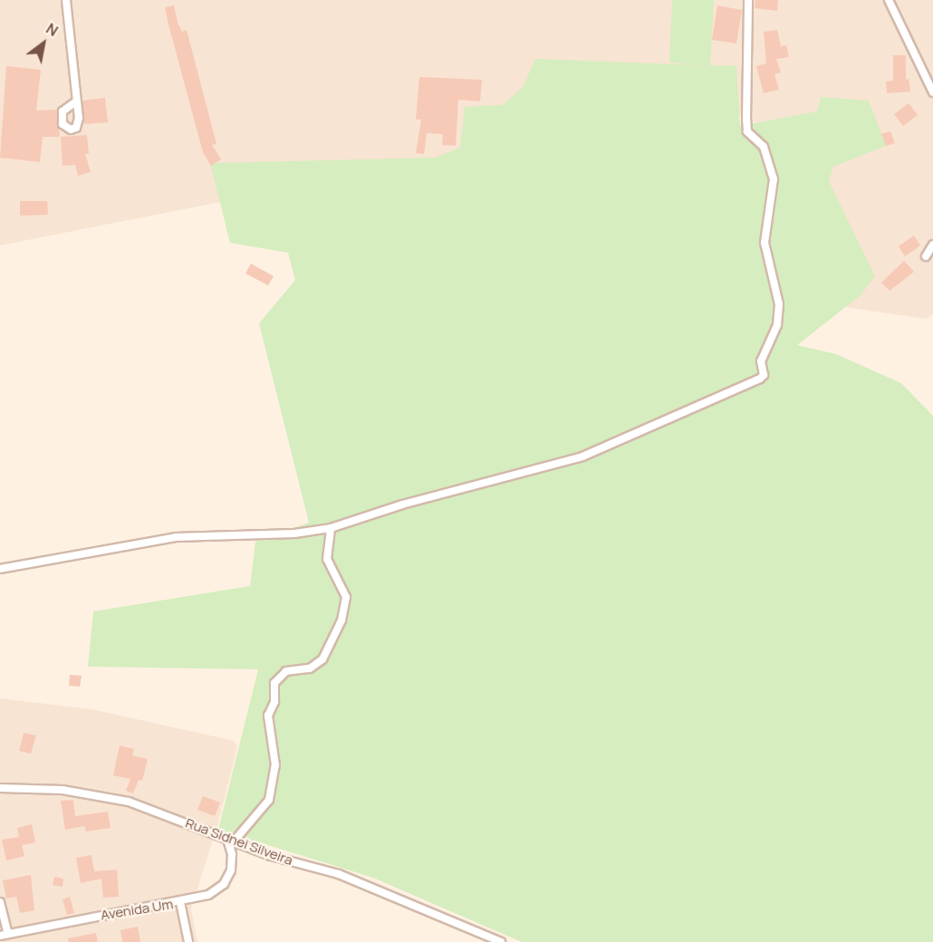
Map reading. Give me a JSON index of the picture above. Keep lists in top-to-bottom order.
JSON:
{
  "streets": {
    "street": ["Rua Sidnei Silveira", "Avenida Um"]
  },
  "crossings": [
    ["Rua Sidnei Silveira", "Avenida Um"]
  ],
  "north": "top right"
}
